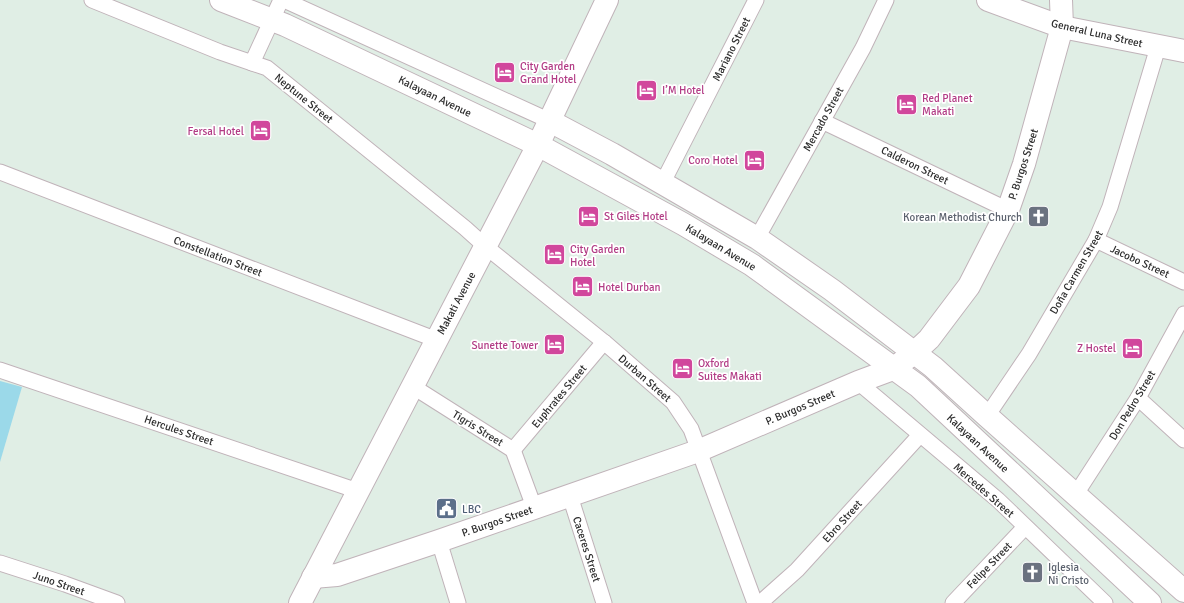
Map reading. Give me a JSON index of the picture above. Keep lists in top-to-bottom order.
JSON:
{
  "streets": {
    "main road": [
      "General Luna Street",
      "Kalayaan Avenue",
      "P. Burgos Street",
      "Makati Avenue"
    ],
    "street": [
      "Mariano Street",
      "Neptune Street",
      "Mercado Street",
      "Calderon Street",
      "Constellation Street",
      "Jacobo Street",
      "Doña Carmen Street",
      "Durban Street",
      "Euphrates Street",
      "Don Pedro Street",
      "Tigris Street",
      "Hercules Street",
      "Mercedes Street",
      "Ebro Street",
      "Caceres Street",
      "Felipe Street",
      "Juno Street"
    ]
  },
  "crossings": [
    ["General Luna Street", "P. Burgos Street"],
    ["General Luna Street", "Doña Carmen Street"],
    ["Kalayaan Avenue", "P. Burgos Street"],
    ["Kalayaan Avenue", "Makati Avenue"],
    ["Neptune Street", "Makati Avenue"],
    ["Neptune Street", "Durban Street"],
    ["Mercado Street", "Calderon Street"],
    ["P. Burgos Street", "Calderon Street"],
    ["P. Burgos Street", "Makati Avenue"],
    ["P. Burgos Street", "Durban Street"],
    ["P. Burgos Street", "Tigris Street"],
    ["P. Burgos Street", "Mercedes Street"],
    ["P. Burgos Street", "Caceres Street"],
    ["Constellation Street", "Makati Avenue"],
    ["Jacobo Street", "Doña Carmen Street"],
    ["Makati Avenue", "Durban Street"],
    ["Makati Avenue", "Tigris Street"],
    ["Makati Avenue", "Hercules Street"],
    ["Durban Street", "Euphrates Street"],
    ["Euphrates Street", "Tigris Street"],
    ["Mercedes Street", "Ebro Street"],
    ["Mercedes Street", "Felipe Street"]
  ],
  "places": {
    "hotel": [
      "City Garden Grand Hotel",
      "I’M Hotel",
      "Red Planet Makati",
      "Fersal Hotel",
      "Coro Hotel",
      "St Giles Hotel",
      "City Garden Hotel",
      "Hotel Durban",
      "Sunette Tower",
      "Z Hostel",
      "Oxford Suites Makati"
    ],
    "church": ["Korean Methodist Church", "Iglesia Ni Cristo"],
    "public building": ["LBC"]
  }
}
